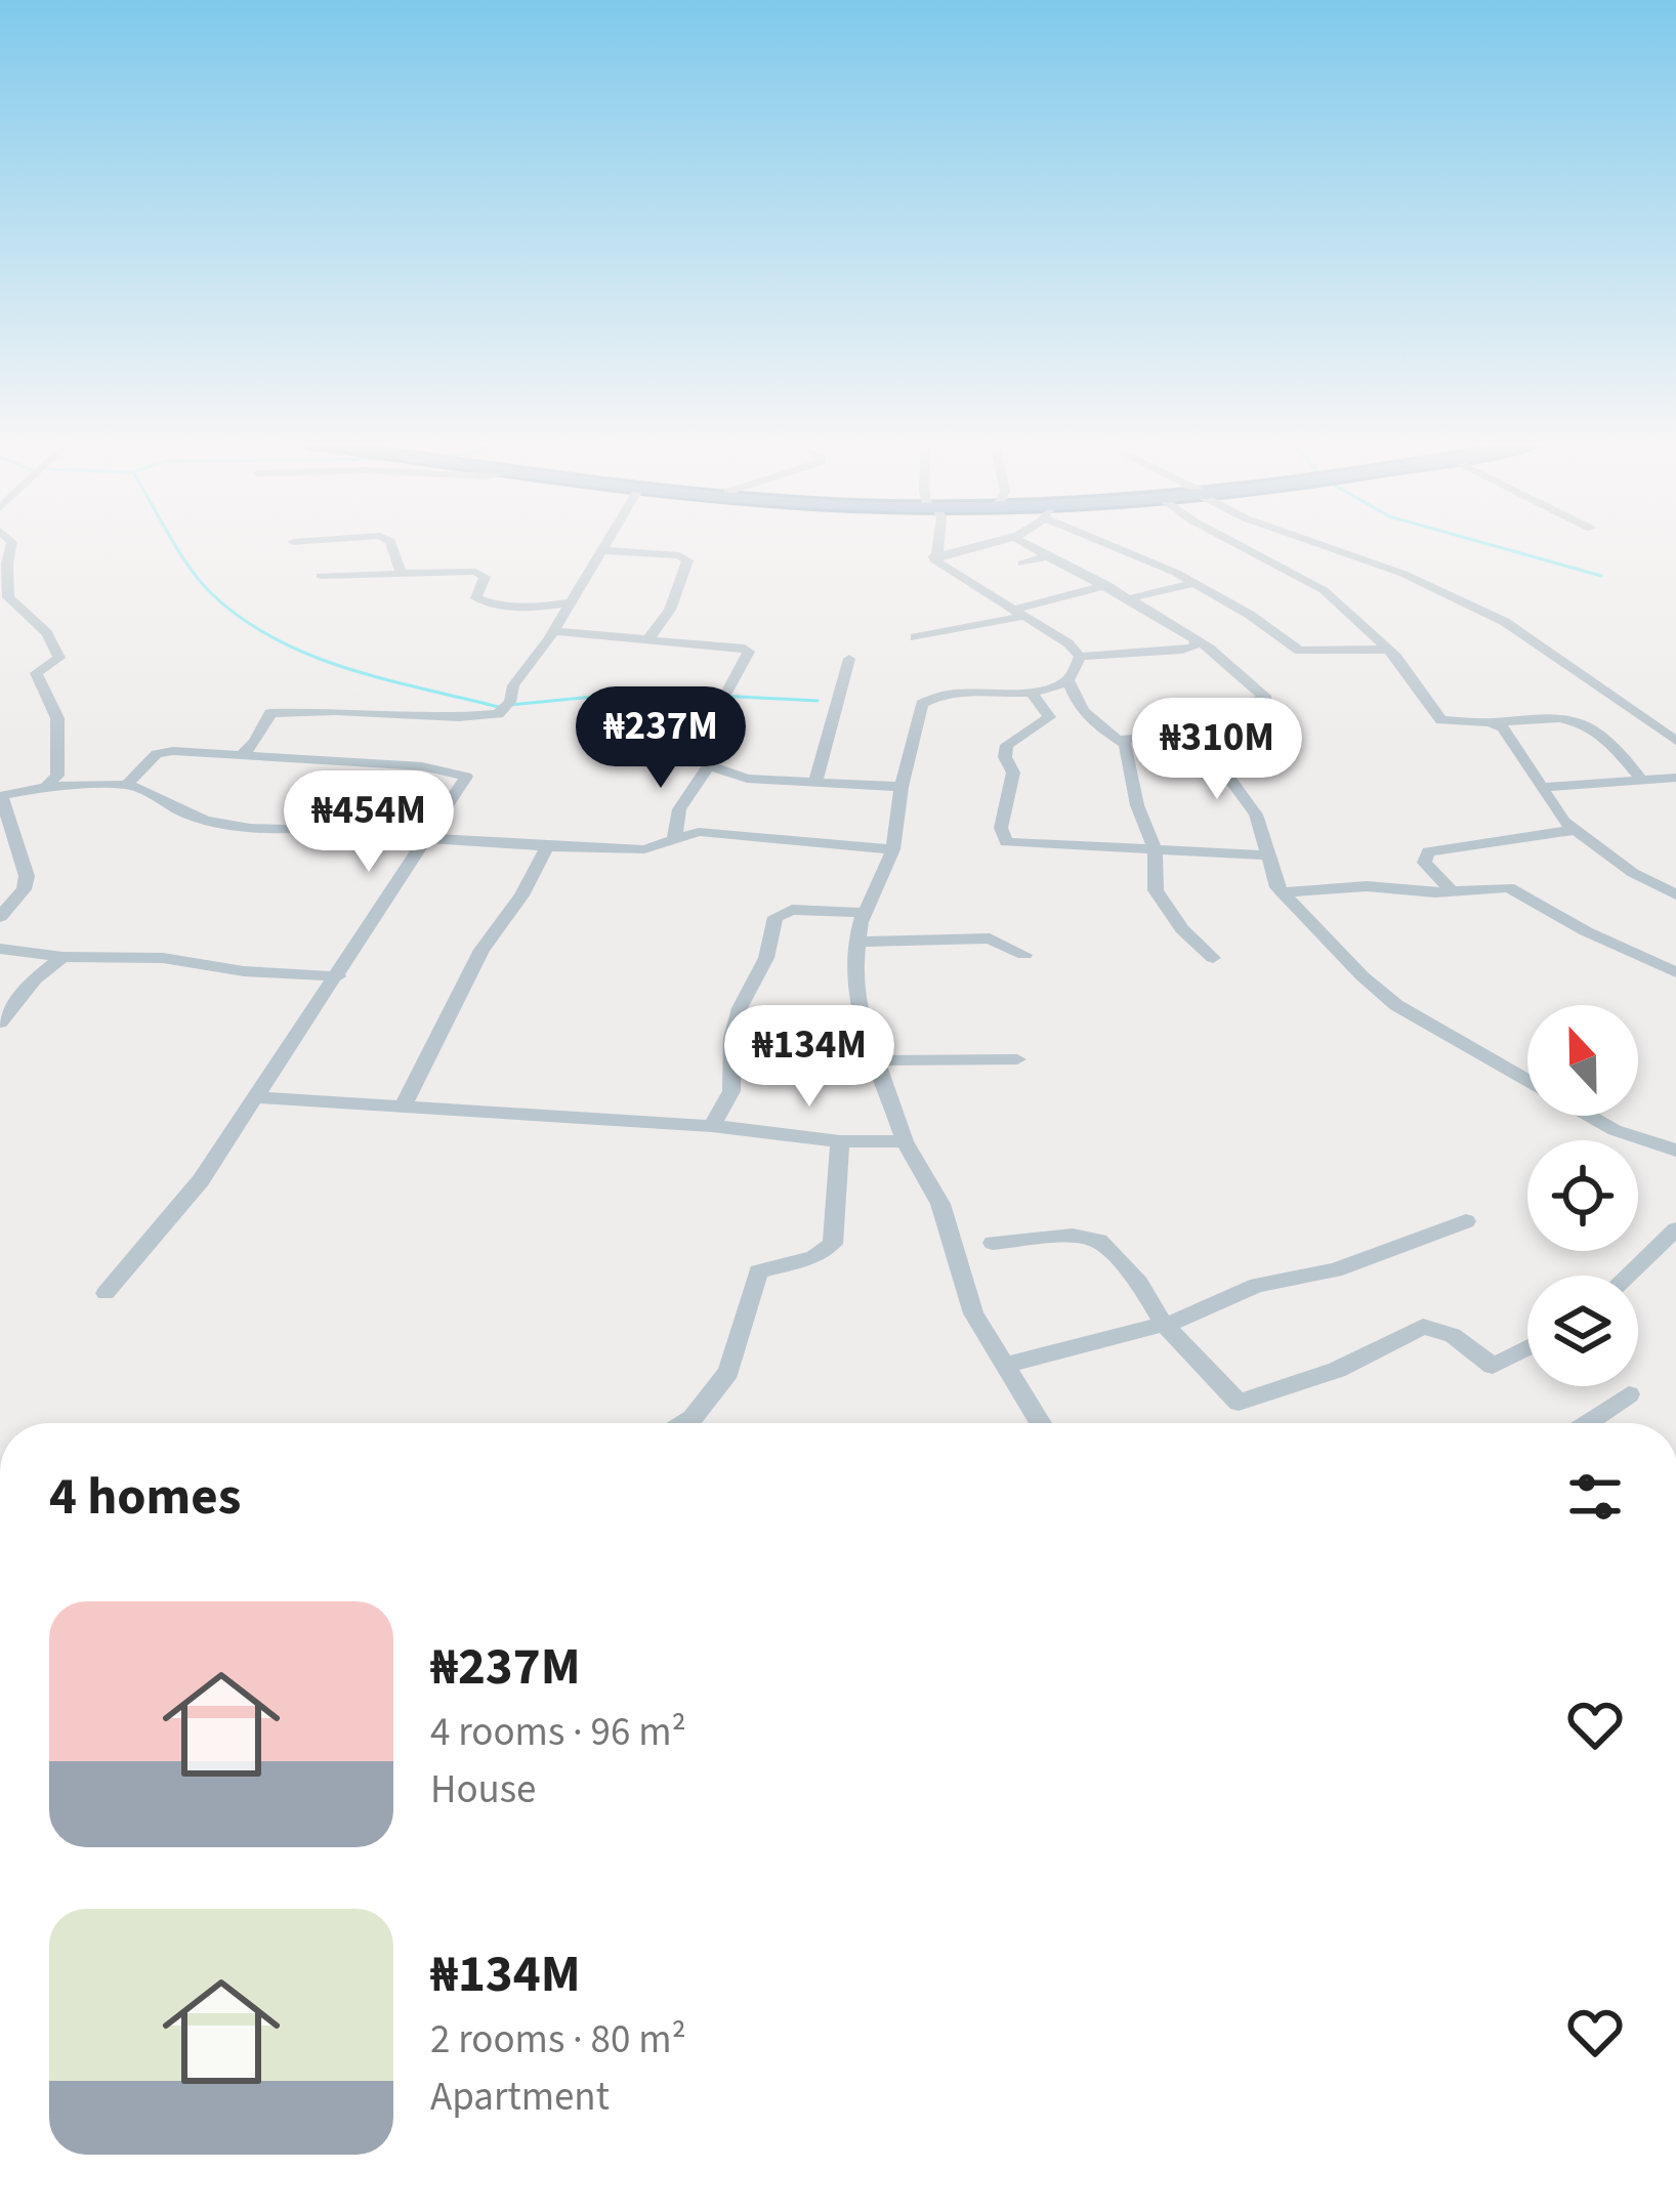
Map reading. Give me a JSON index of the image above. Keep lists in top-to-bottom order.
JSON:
{
  "north": "top",
  "page": {
    "price": [
      "₦237M",
      "₦310M",
      "₦454M",
      "₦134M"
    ],
    "heading": "4 homes",
    "list": [
      {
        "name": "₦237M",
        "note": "4 rooms · 96 m² · House"
      },
      {
        "name": "₦134M",
        "note": "2 rooms · 80 m² · Apartment"
      }
    ]
  }
}
